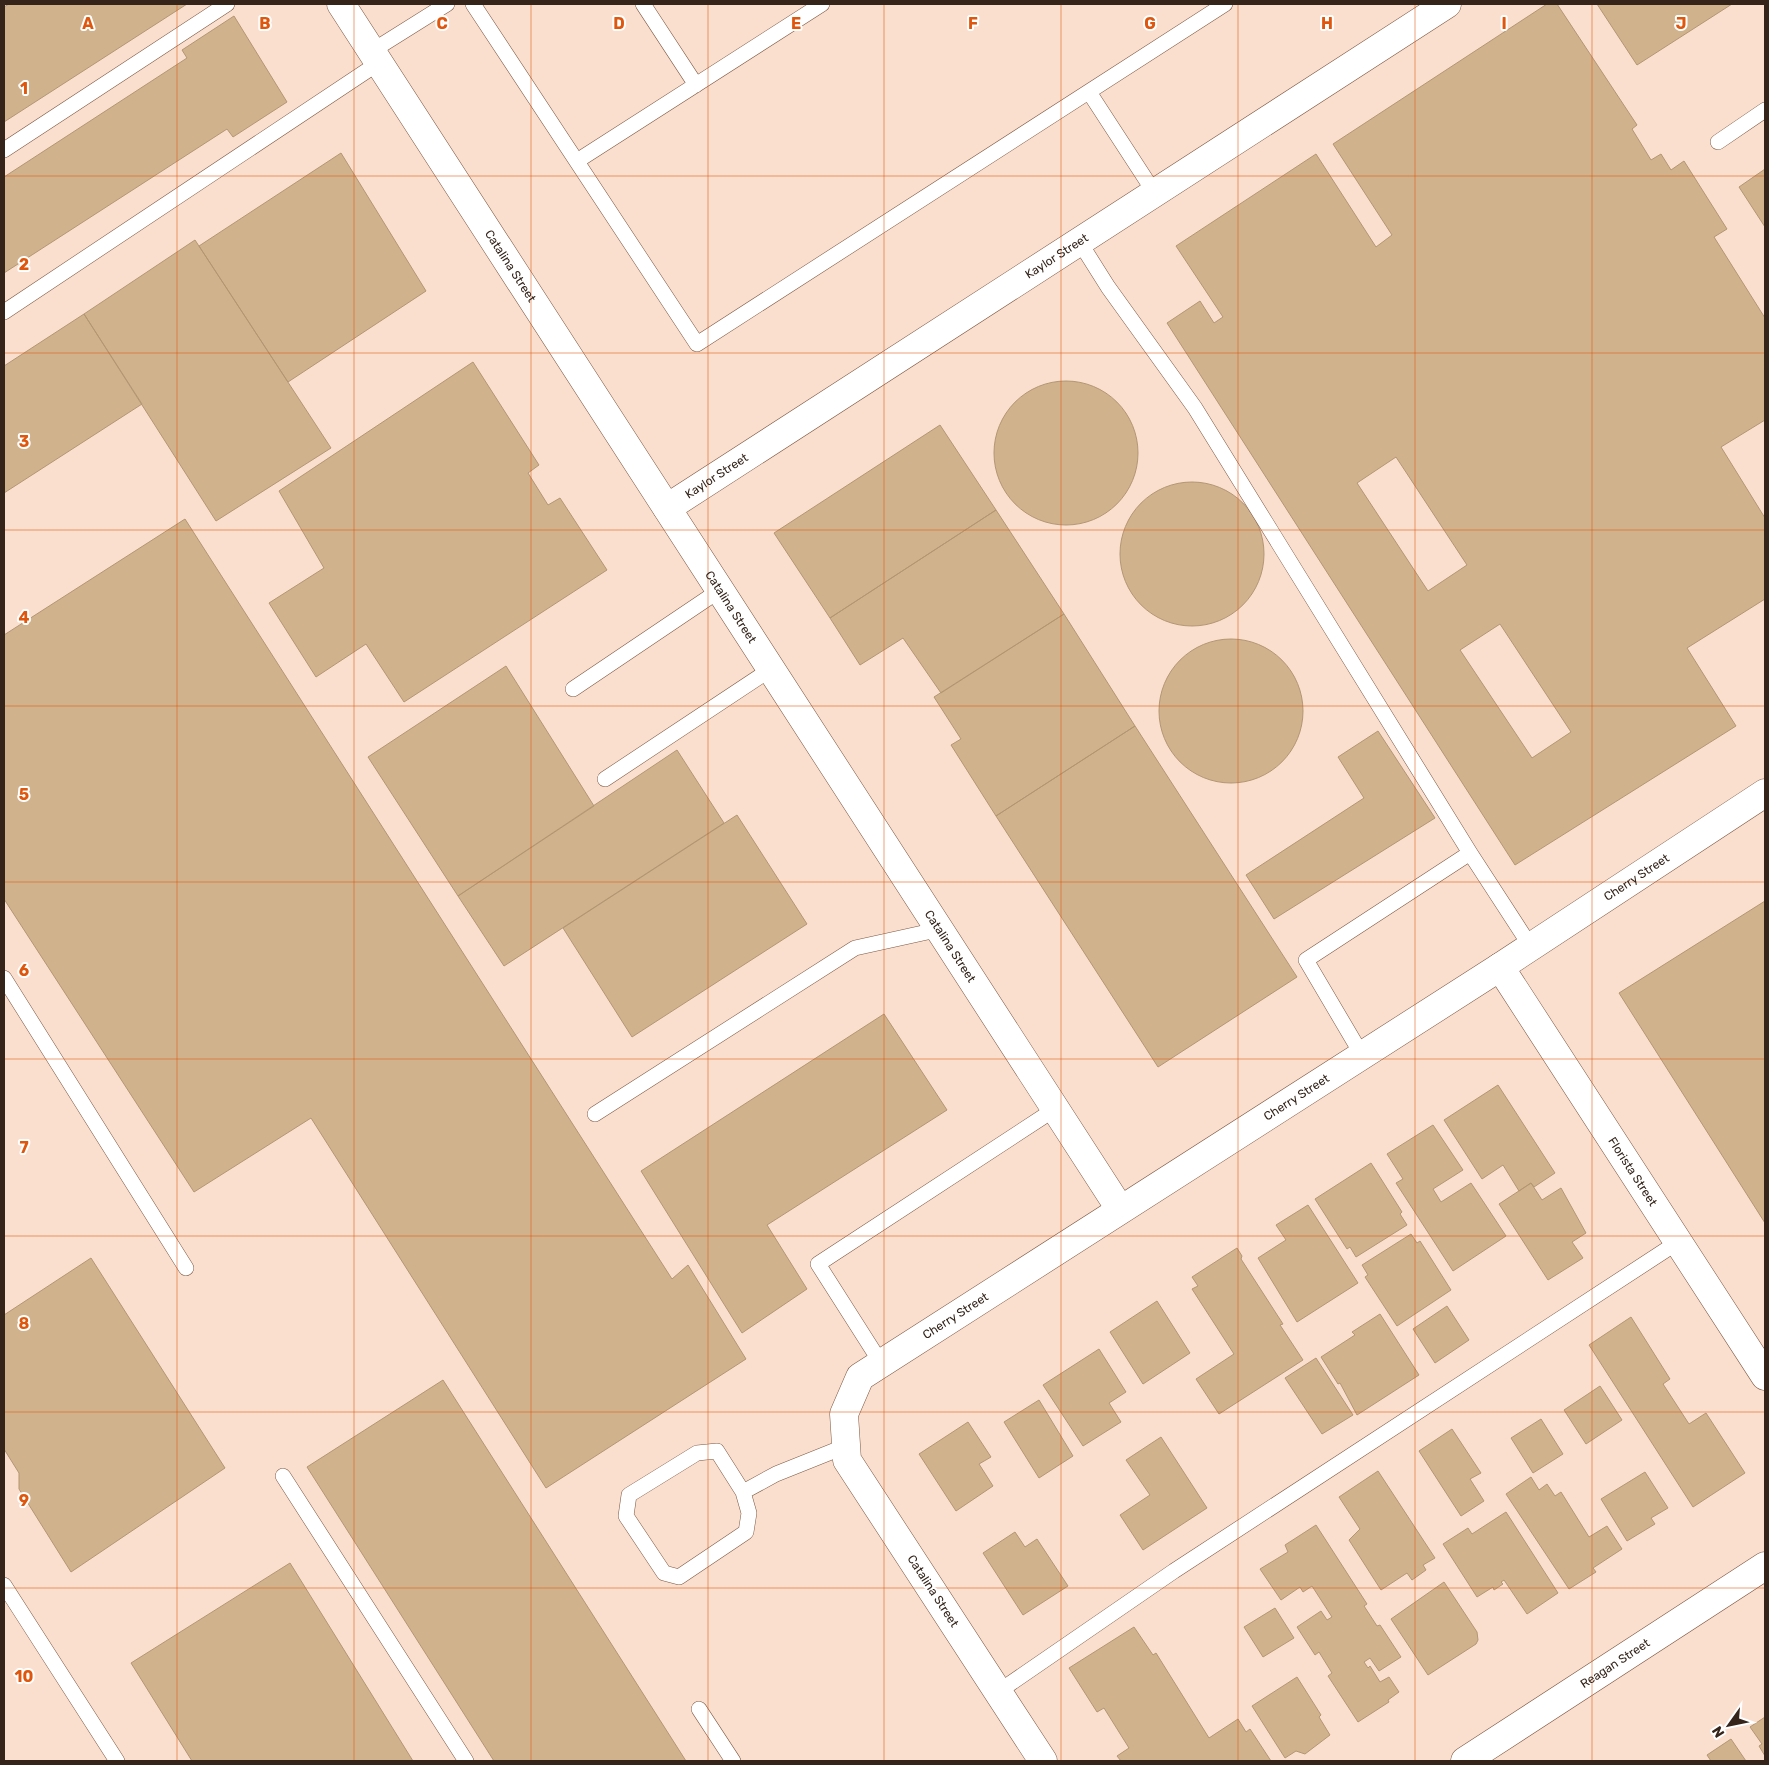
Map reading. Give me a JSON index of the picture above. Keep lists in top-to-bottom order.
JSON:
{
  "streets": {
    "street": [
      "Kaylor Street",
      "Catalina Street",
      "Cherry Street",
      "Florista Street",
      "Reagan Street"
    ]
  },
  "crossings": [
    ["Kaylor Street", "Catalina Street"],
    ["Catalina Street", "Cherry Street"],
    ["Cherry Street", "Florista Street"]
  ],
  "north": "bottom left",
  "grid": {
    "columns": [
      "A",
      "B",
      "C",
      "D",
      "E",
      "F",
      "G",
      "H",
      "I",
      "J"
    ],
    "rows": [
      "1",
      "2",
      "3",
      "4",
      "5",
      "6",
      "7",
      "8",
      "9",
      "10"
    ]
  }
}
